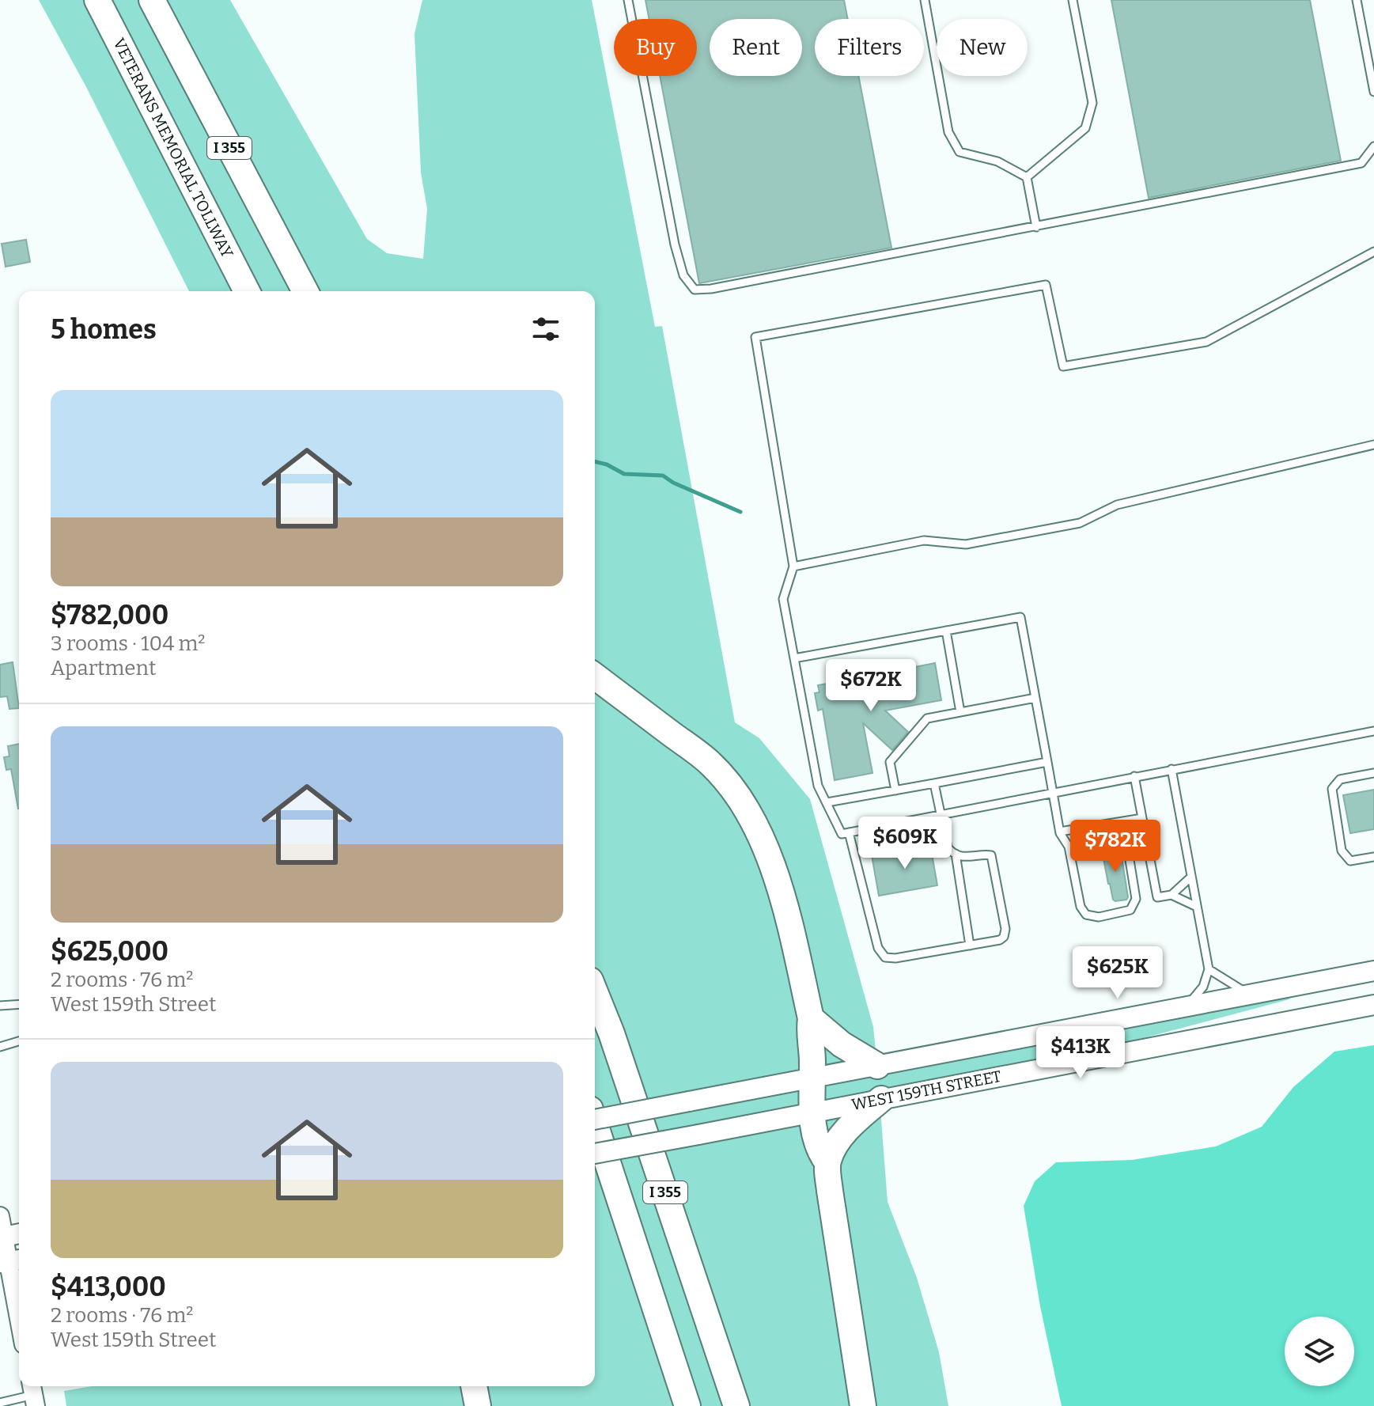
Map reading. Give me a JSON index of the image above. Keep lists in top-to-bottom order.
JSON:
{
  "streets": {
    "highway": ["VETERANS MEMORIAL TOLLWAY", "I 355"],
    "main road": ["WEST 159TH STREET"]
  },
  "page": {
    "chip": [
      "Buy",
      "Rent",
      "Filters",
      "New"
    ],
    "heading": "5 homes",
    "list": [
      {
        "name": "$782,000",
        "note": "3 rooms · 104 m² · Apartment"
      },
      {
        "name": "$625,000",
        "note": "2 rooms · 76 m² · West 159th Street"
      },
      {
        "name": "$413,000",
        "note": "2 rooms · 76 m² · West 159th Street"
      }
    ],
    "price": [
      "$672K",
      "$609K",
      "$782K",
      "$625K",
      "$413K"
    ]
  }
}
